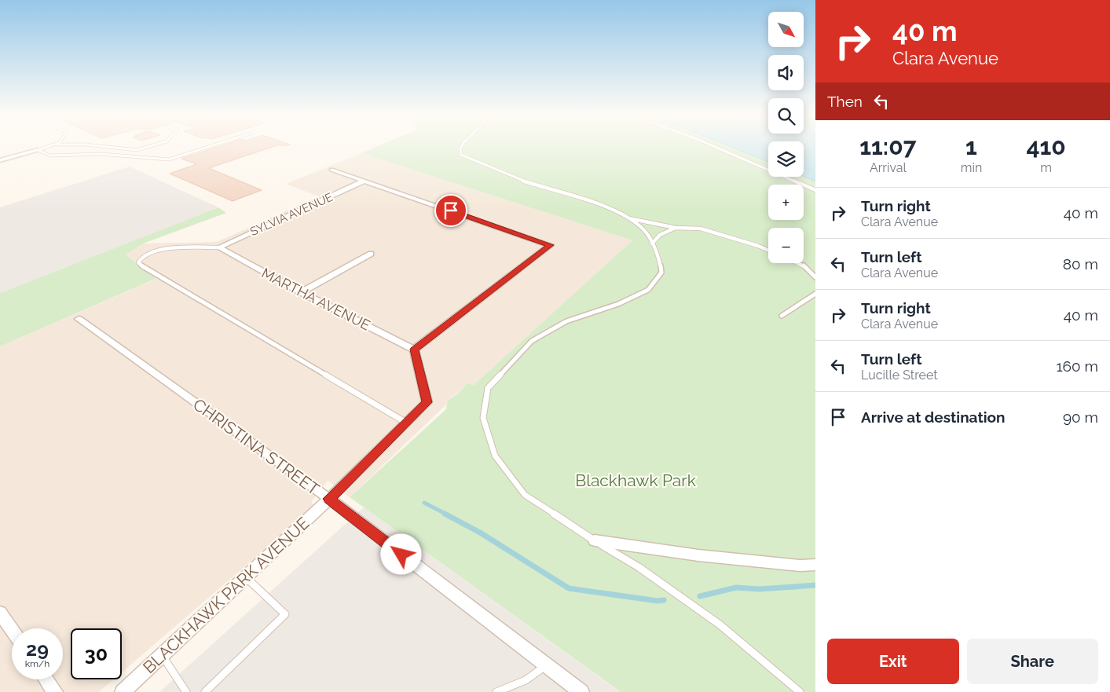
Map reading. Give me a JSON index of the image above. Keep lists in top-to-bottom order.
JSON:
{
  "streets": {
    "street": [
      "SYLVIA AVENUE",
      "MARTHA AVENUE",
      "CHRISTINA STREET",
      "BLACKHAWK PARK AVENUE"
    ]
  },
  "crossings": [
    ["SYLVIA AVENUE", "MARTHA AVENUE"],
    ["MARTHA AVENUE", "BLACKHAWK PARK AVENUE"],
    ["CHRISTINA STREET", "BLACKHAWK PARK AVENUE"]
  ],
  "parks": ["Blackhawk Park"],
  "north": "bottom right",
  "page": {
    "turn": ["40 m", "Clara Avenue"],
    "map_buttons": ["+", "−"],
    "then": "Then",
    "eta": [
      "11:07",
      "Arrival",
      "1",
      "min",
      "410",
      "m"
    ],
    "list": [
      {
        "name": "Turn right",
        "note": "Clara Avenue",
        "value": "40 m"
      },
      {
        "name": "Turn left",
        "note": "Clara Avenue",
        "value": "80 m"
      },
      {
        "name": "Turn right",
        "note": "Clara Avenue",
        "value": "40 m"
      },
      {
        "name": "Turn left",
        "note": "Lucille Street",
        "value": "160 m"
      },
      {
        "name": "Arrive at destination",
        "value": "90 m"
      }
    ],
    "speed": "29 km/h",
    "limit": "30",
    "buttons": ["Exit", "Share"]
  }
}
